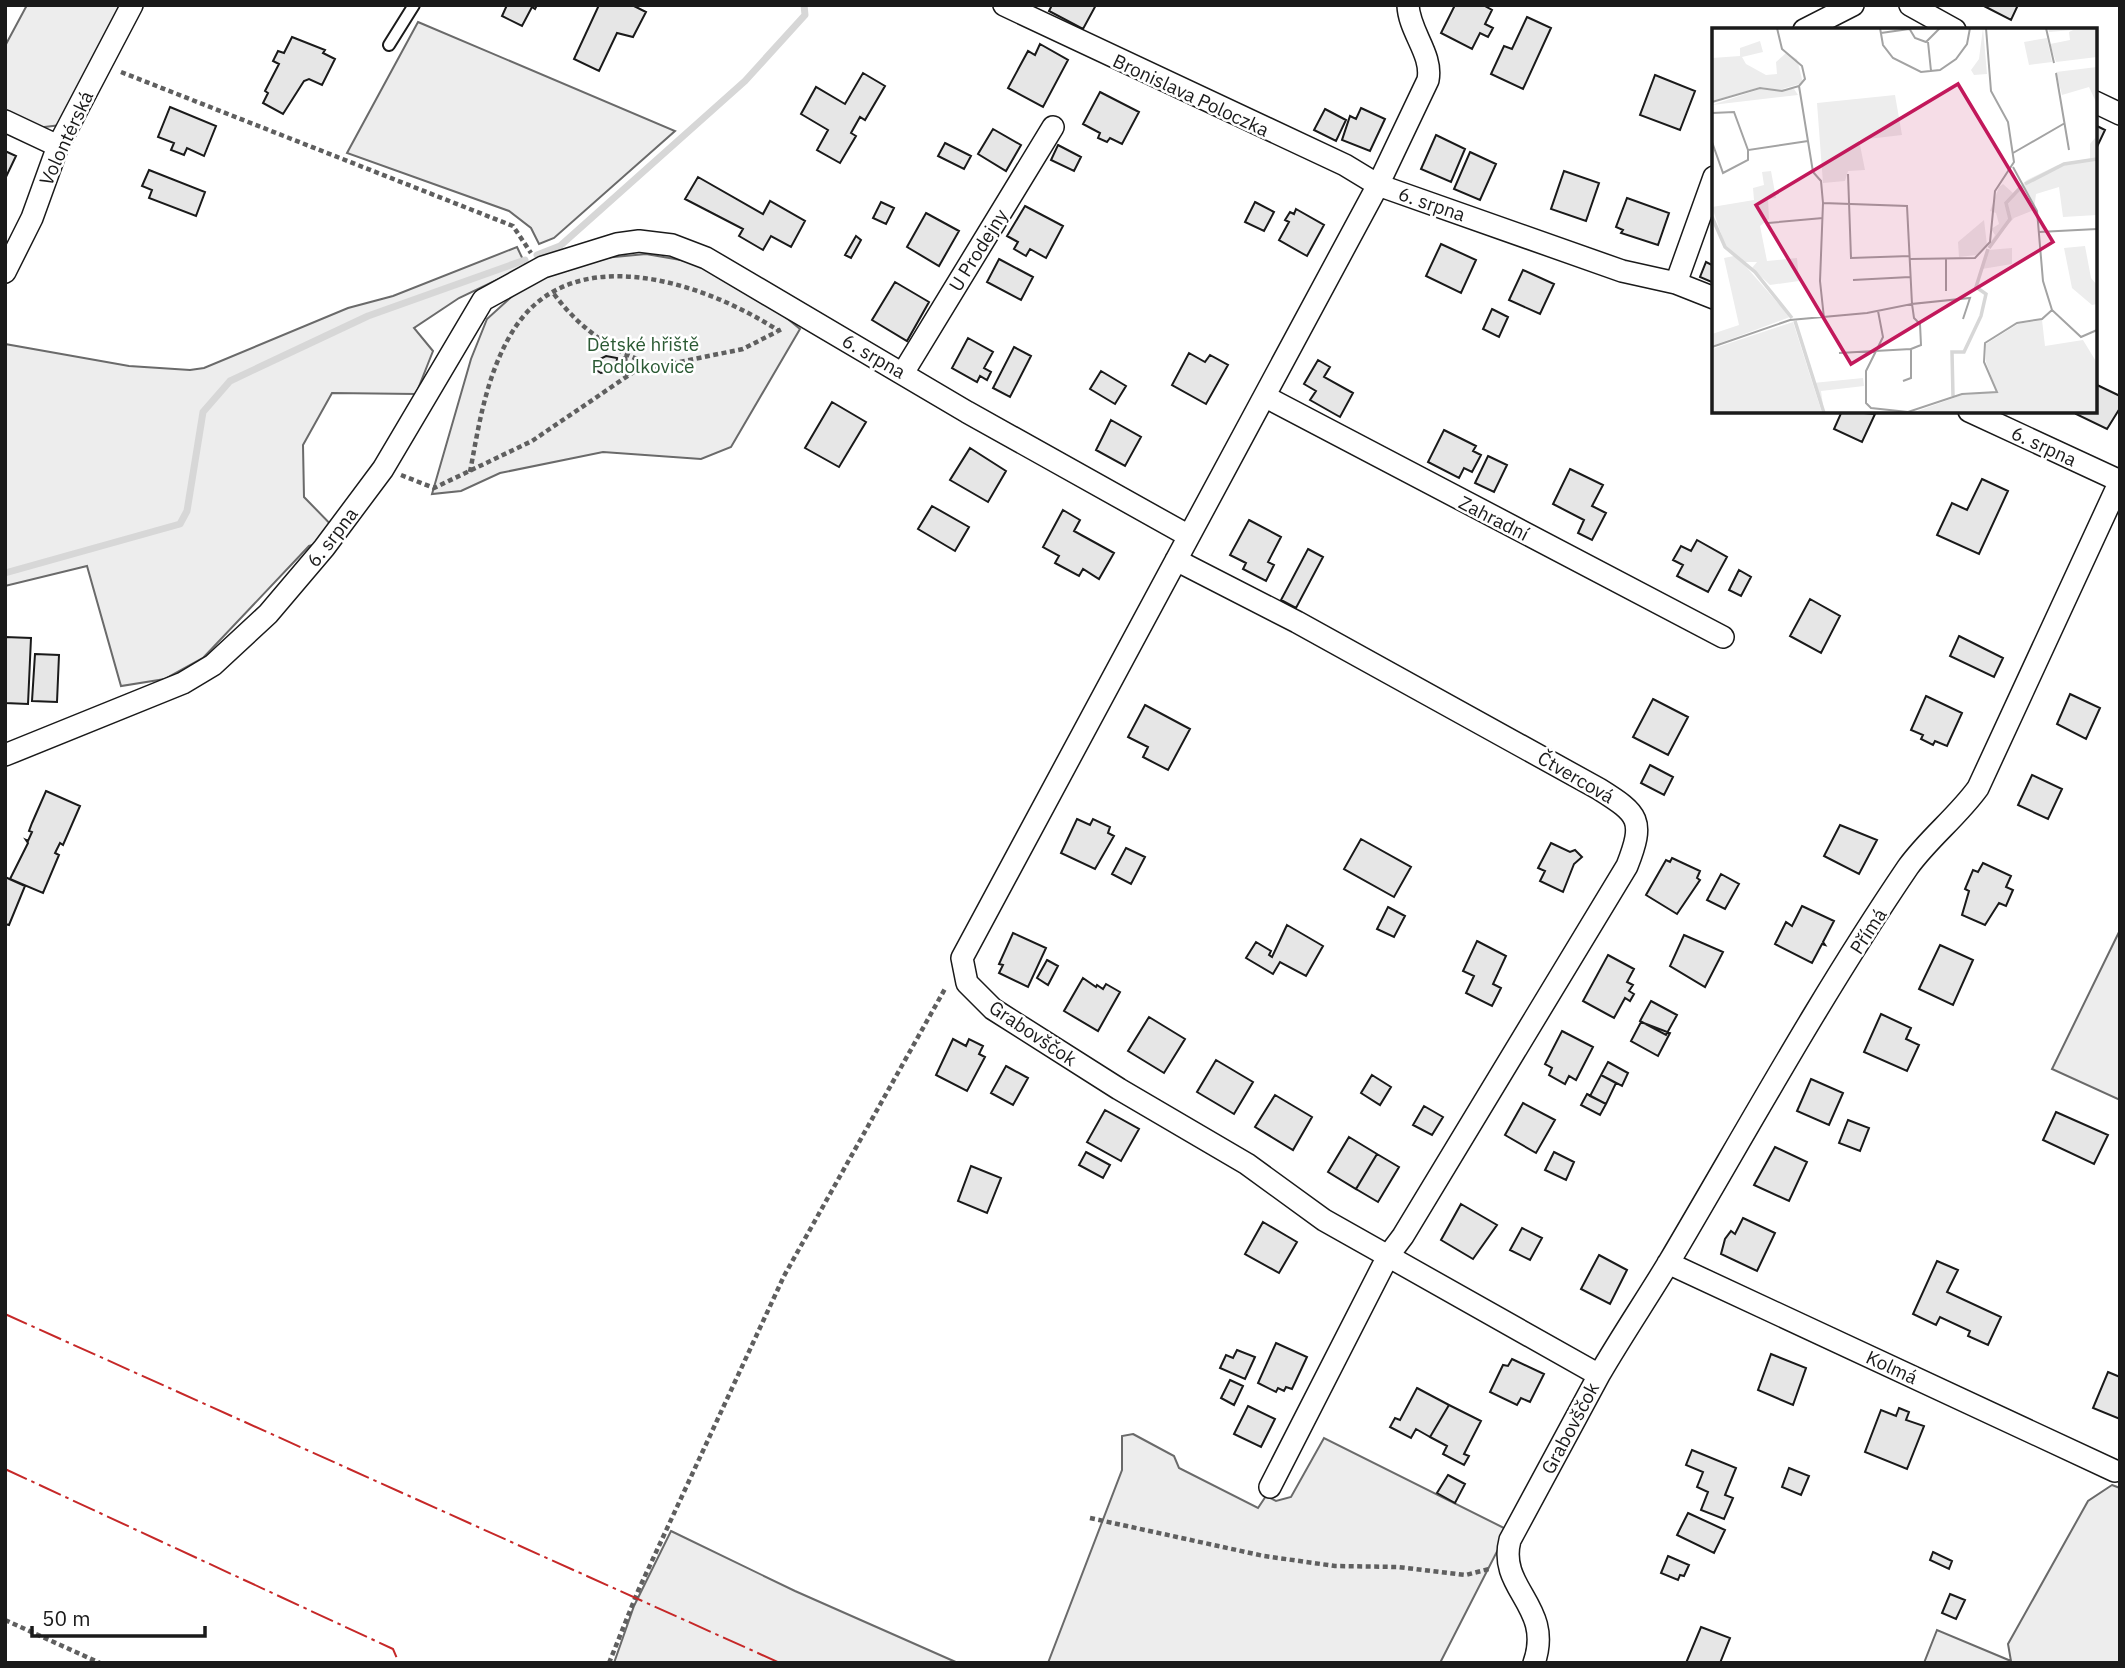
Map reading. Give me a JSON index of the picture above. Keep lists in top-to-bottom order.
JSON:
{
  "streets": {
    "street": [
      "Bronislava Poloczka",
      "Volontérská",
      "6. srpna",
      "U Prodejny",
      "Zahradní",
      "Čtvercová",
      "Přímá",
      "Grabovščok",
      "Kolmá"
    ]
  },
  "crossings": [
    ["Bronislava Poloczka", "6. srpna"],
    ["6. srpna", "U Prodejny"],
    ["6. srpna", "Zahradní"],
    ["6. srpna", "Přímá"],
    ["Čtvercová", "Grabovščok"],
    ["Přímá", "Grabovščok"],
    ["Přímá", "Kolmá"]
  ],
  "parks": ["Dětské hřiště Podolkovice"],
  "scale_bar": "50 m"
}
